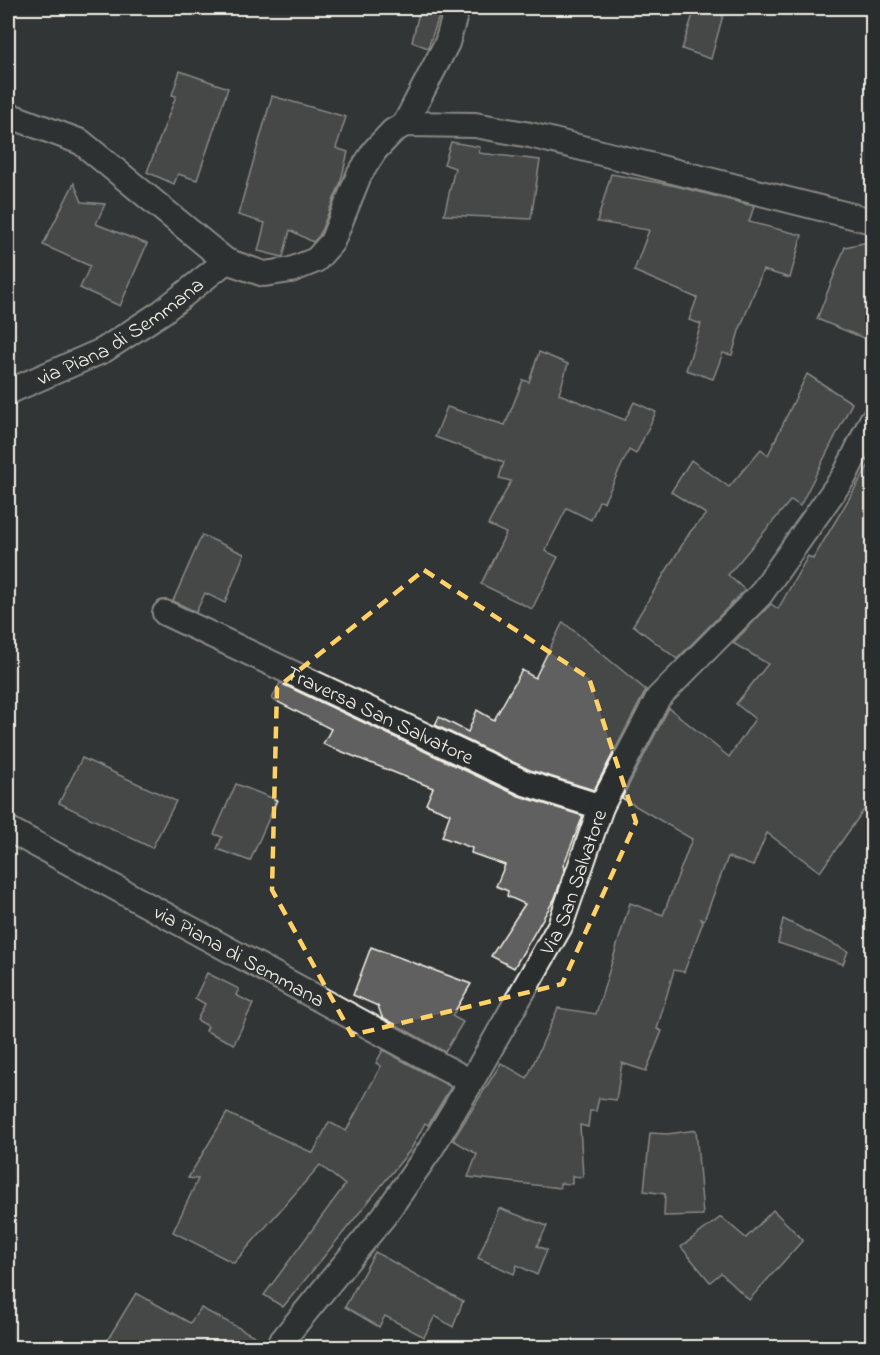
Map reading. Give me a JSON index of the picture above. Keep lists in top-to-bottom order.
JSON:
{
  "streets": {
    "street": ["via Piana di Semmana", "Traversa San Salvatore", "Via San Salvatore"]
  },
  "crossings": [
    ["via Piana di Semmana", "Via San Salvatore"],
    ["Traversa San Salvatore", "Via San Salvatore"]
  ]
}
